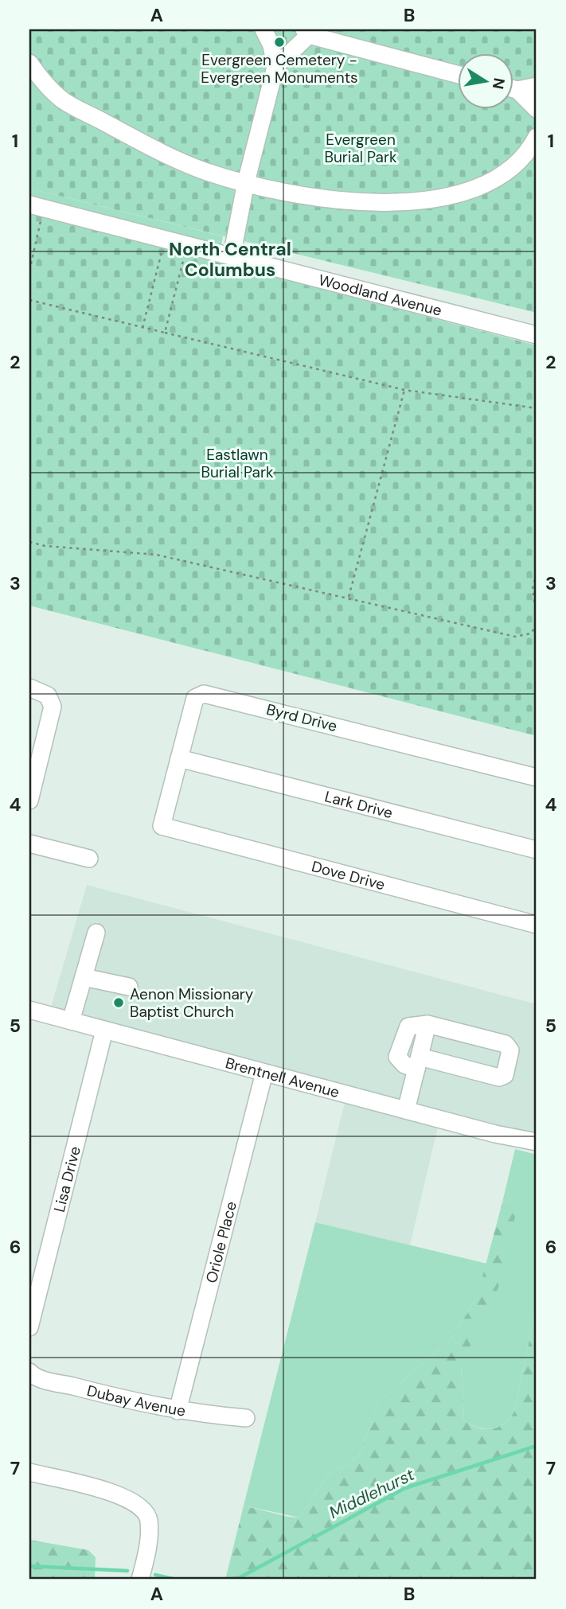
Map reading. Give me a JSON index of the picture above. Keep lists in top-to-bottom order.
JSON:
{
  "streets": {
    "street": [
      "Woodland Avenue",
      "Byrd Drive",
      "Lark Drive",
      "Dove Drive",
      "Brentnell Avenue",
      "Lisa Drive",
      "Oriole Place",
      "Dubay Avenue"
    ]
  },
  "crossings": [
    ["Byrd Drive", "Lark Drive"],
    ["Byrd Drive", "Dove Drive"],
    ["Brentnell Avenue", "Lisa Drive"],
    ["Brentnell Avenue", "Oriole Place"],
    ["Oriole Place", "Dubay Avenue"]
  ],
  "districts": ["North Central Columbus"],
  "water": ["Middlehurst"],
  "parks": ["Evergreen Burial Park", "Eastlawn Burial Park"],
  "places": ["Evergreen Cemetery - Evergreen Monuments", "Aenon Missionary Baptist Church"],
  "north": "right",
  "grid": {
    "columns": ["A", "B"],
    "rows": [
      "1",
      "2",
      "3",
      "4",
      "5",
      "6",
      "7"
    ]
  }
}
